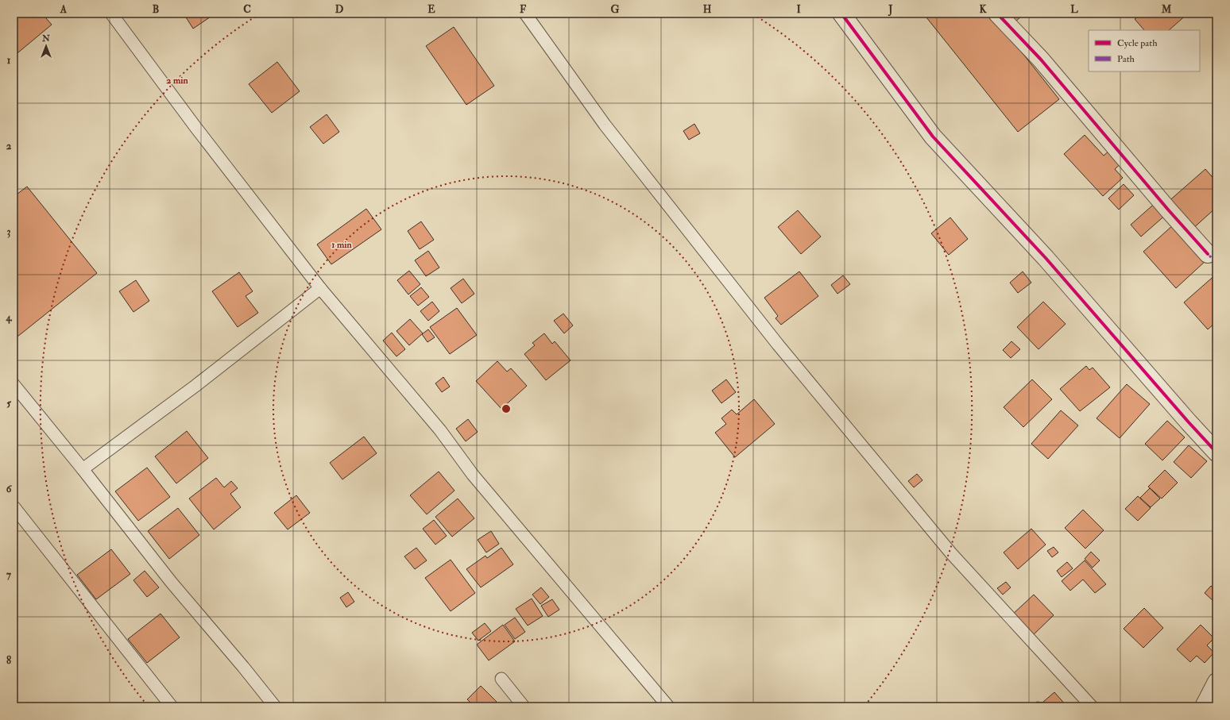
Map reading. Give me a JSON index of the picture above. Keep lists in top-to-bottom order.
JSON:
{
  "legend": ["Cycle path", "Path"],
  "north": "top",
  "grid": {
    "columns": [
      "A",
      "B",
      "C",
      "D",
      "E",
      "F",
      "G",
      "H",
      "I",
      "J",
      "K",
      "L",
      "M"
    ],
    "rows": [
      "1",
      "2",
      "3",
      "4",
      "5",
      "6",
      "7",
      "8"
    ]
  },
  "rings": ["2 min", "1 min"]
}
